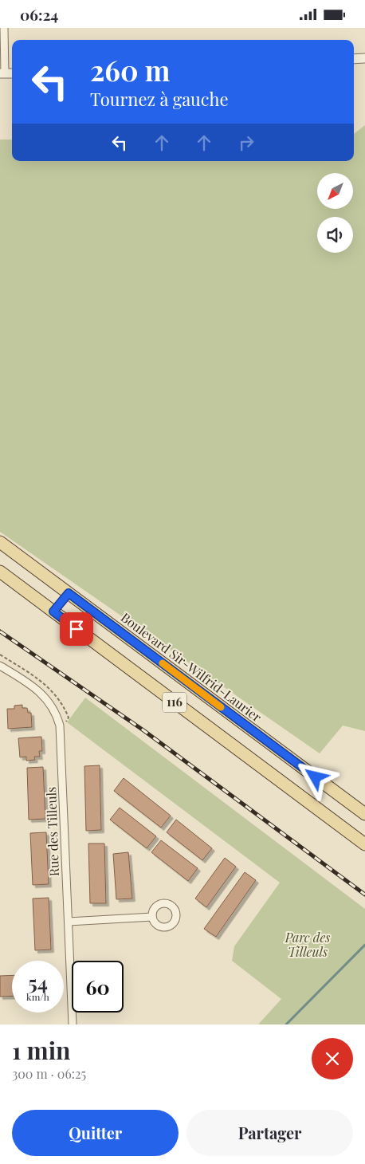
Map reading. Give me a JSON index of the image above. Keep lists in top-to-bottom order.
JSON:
{
  "streets": {
    "main road": ["Boulevard Sir-Wilfrid-Laurier", "116"],
    "street": ["Rue des Tilleuls"]
  },
  "parks": ["Parc des Tilleuls"],
  "north": "bottom left",
  "page": {
    "status": "06:24",
    "turn": ["260 m", "Tournez à gauche"],
    "speed": "54 km/h",
    "limit": "60",
    "heading": ["1 min", "300 m · 06:25"],
    "buttons": ["Quitter", "Partager"]
  }
}
